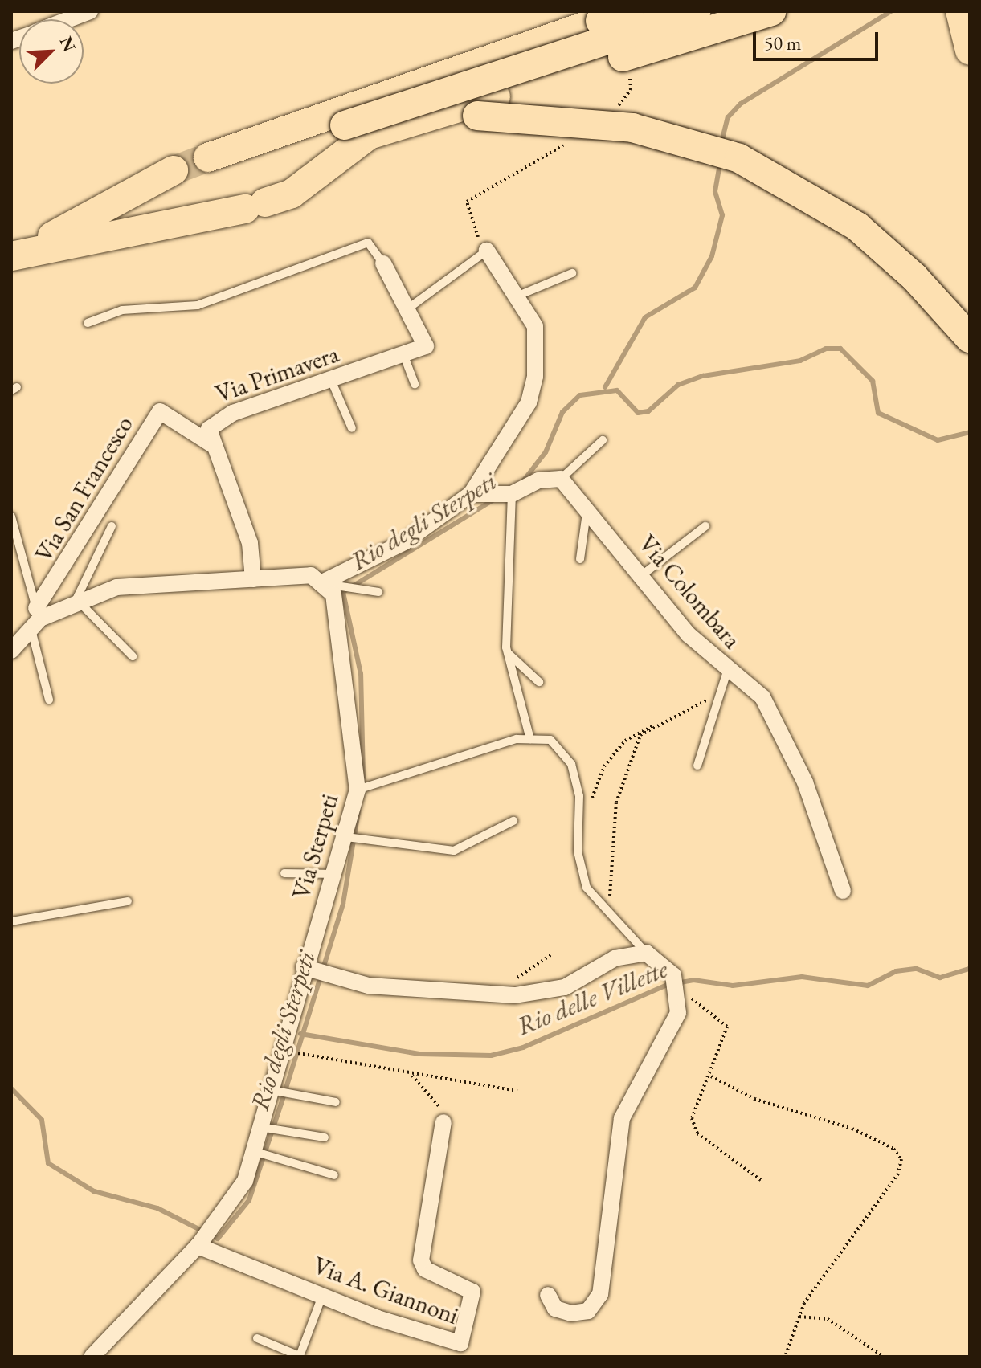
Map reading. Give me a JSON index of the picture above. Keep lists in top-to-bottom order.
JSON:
{
  "streets": {
    "street": [
      "Via Primavera",
      "Via San Francesco",
      "Via Colombara",
      "Via Sterpeti",
      "Via A. Giannoni"
    ]
  },
  "crossings": [
    ["Via Primavera", "Via San Francesco"],
    ["Via Sterpeti", "Via A. Giannoni"]
  ],
  "water": ["Rio degli Sterpeti", "Rio delle Villette"],
  "scale_bar": "50 m",
  "north": "top right"
}
